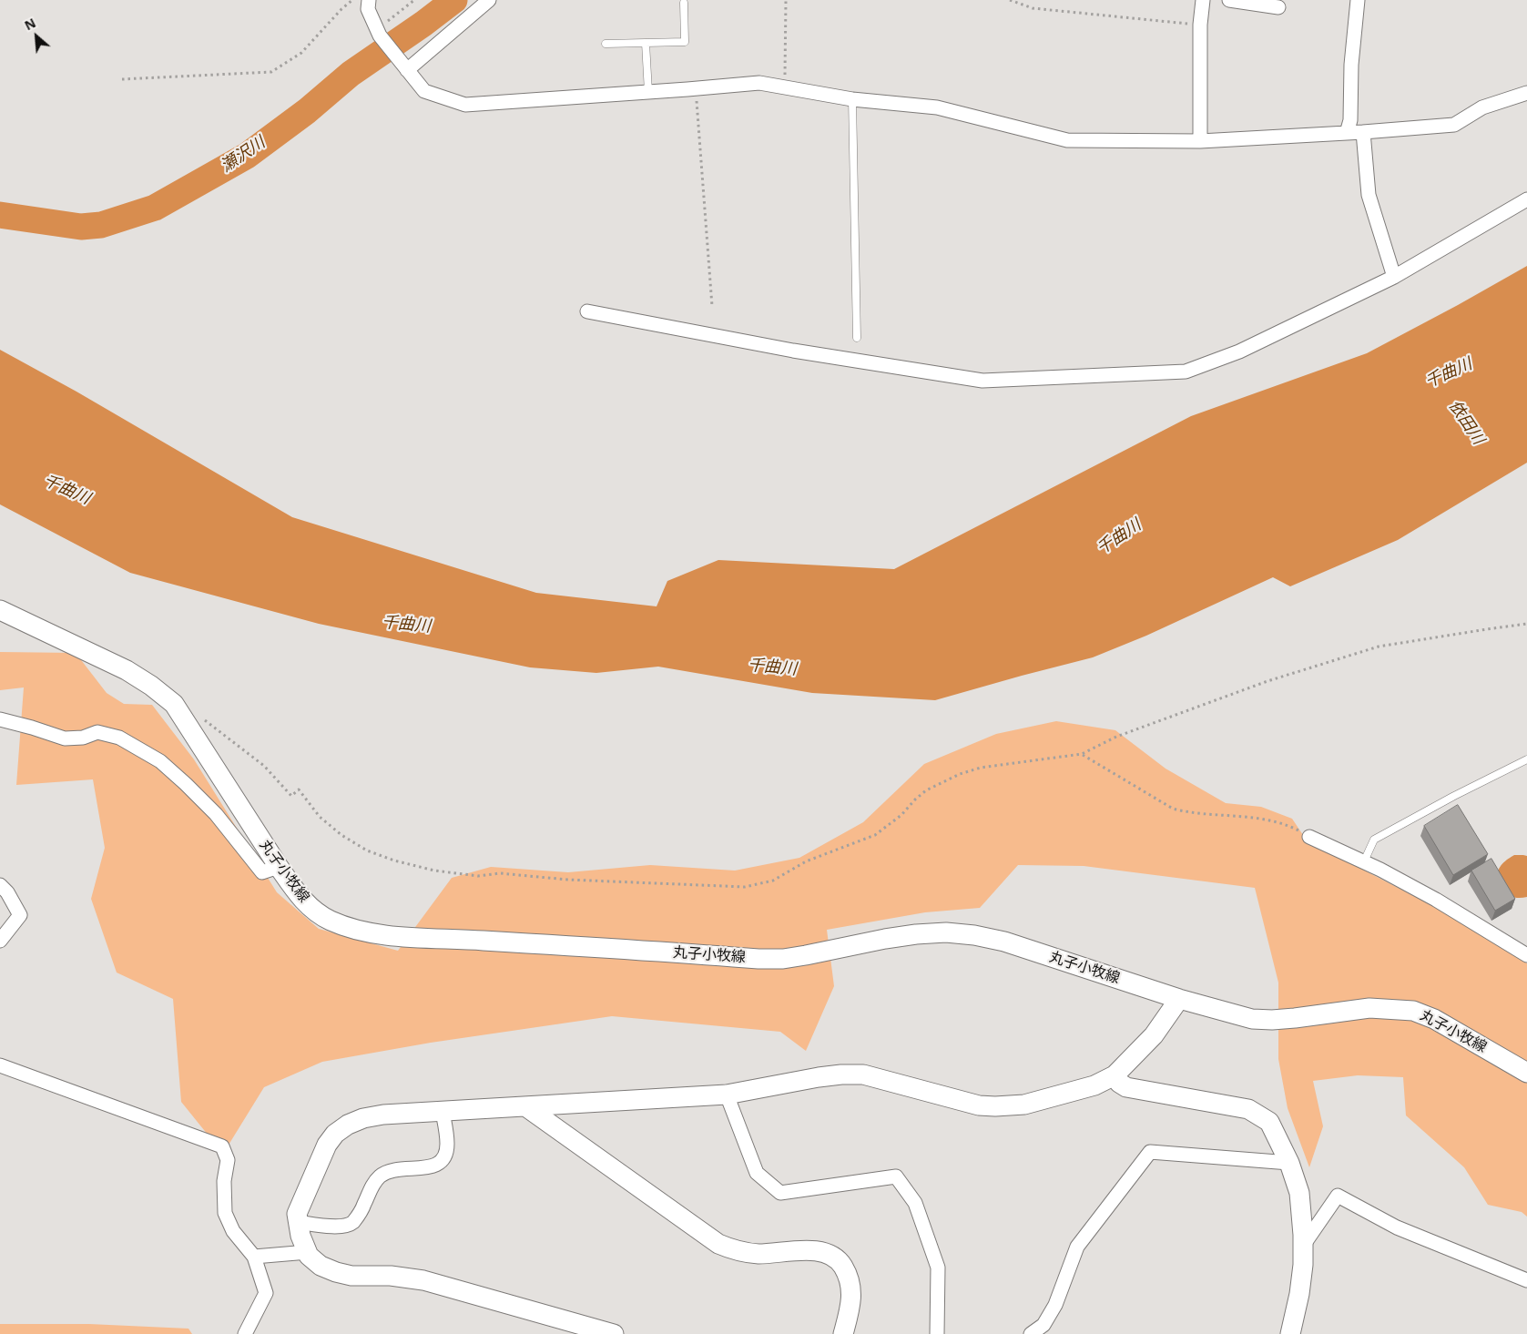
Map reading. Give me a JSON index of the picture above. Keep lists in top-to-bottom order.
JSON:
{
  "streets": {
    "street": ["丸子小牧線"]
  },
  "water": ["瀬沢川", "千曲川", "依田川"],
  "north": "top left"
}
